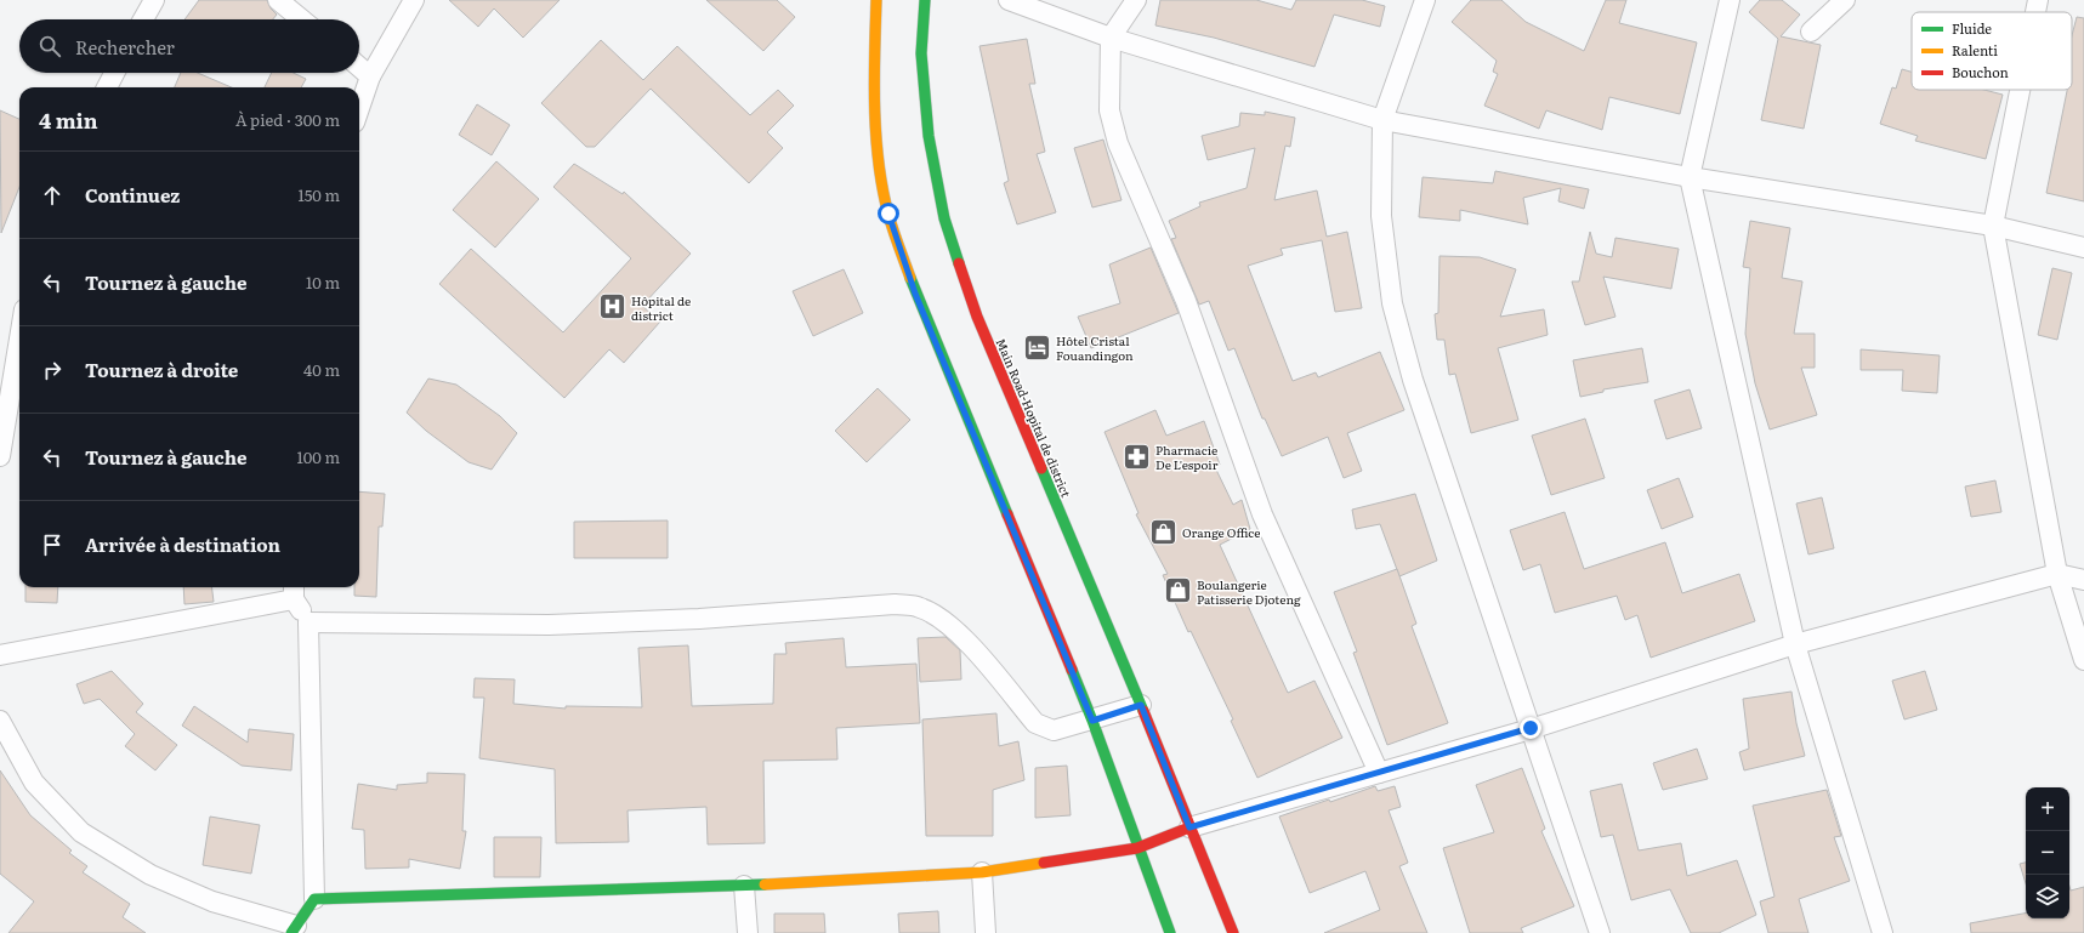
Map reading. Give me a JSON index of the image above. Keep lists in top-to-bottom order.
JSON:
{
  "streets": {
    "main road": ["Main Road-Hopital de district"]
  },
  "places": {
    "hospital": ["Hôpital de district"],
    "hotel": ["Hôtel Cristal Fouandingon"],
    "pharmacy": ["Pharmacie De L'espoir"],
    "shop": ["Orange Office", "Boulangerie Patisserie Djoteng"]
  },
  "legend": ["Fluide", "Ralenti", "Bouchon"],
  "page": {
    "search": "Rechercher",
    "heading": ["4 min", "À pied · 300 m"],
    "list": [
      ["Continuez", "150 m"],
      ["Tournez à gauche", "10 m"],
      ["Tournez à droite", "40 m"],
      ["Tournez à gauche", "100 m"],
      "Arrivée à destination"
    ],
    "map_buttons": ["+", "−"]
  }
}
